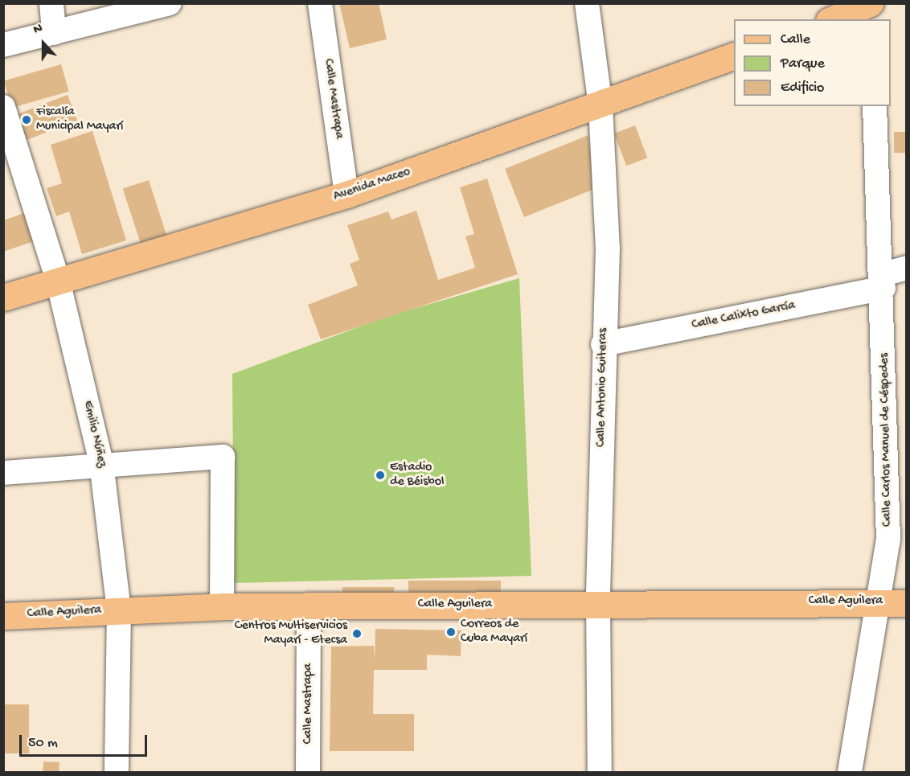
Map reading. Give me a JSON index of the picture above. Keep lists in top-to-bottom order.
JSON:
{
  "streets": {
    "main road": ["Avenida Maceo", "Calle Aguilera"],
    "street": [
      "Calle Mastrapa",
      "Calle Calixto García",
      "Calle Antonio Guiteras",
      "Emilio Núñez",
      "Calle Carlos Manuel de Céspedes"
    ]
  },
  "crossings": [
    ["Calle Mastrapa", "Avenida Maceo"],
    ["Calle Mastrapa", "Calle Aguilera"],
    ["Avenida Maceo", "Calle Antonio Guiteras"],
    ["Avenida Maceo", "Emilio Núñez"],
    ["Calle Calixto García", "Calle Antonio Guiteras"],
    ["Calle Calixto García", "Calle Carlos Manuel de Céspedes"],
    ["Calle Antonio Guiteras", "Calle Aguilera"],
    ["Emilio Núñez", "Calle Aguilera"],
    ["Calle Carlos Manuel de Céspedes", "Calle Aguilera"]
  ],
  "places": [
    "Fiscalía Municipal Mayarí",
    "Estadio de Béisbol",
    "Correos de Cuba Mayarí",
    "Centros Multiservicios Mayarí - Etecsa"
  ],
  "legend": ["Calle", "Parque", "Edificio"],
  "scale_bar": "50 m",
  "north": "top"
}
